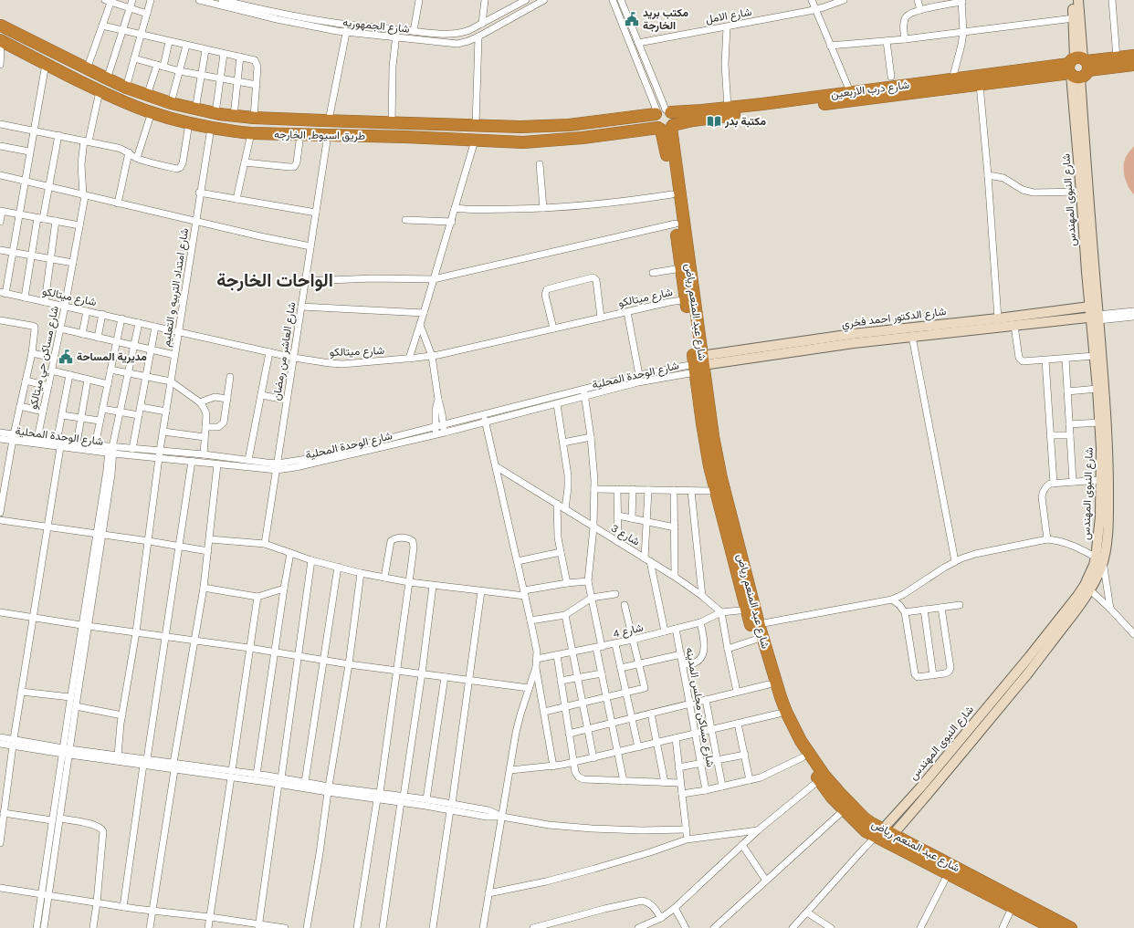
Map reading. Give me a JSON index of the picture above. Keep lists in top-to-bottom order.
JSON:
{
  "streets": {
    "highway": ["شارع درب الاربعين", "طريق اسيوط, الخارجه", "شارع عبد المنعم رياض"],
    "street": [
      "شارع الامل",
      "شارع الجمهوريه",
      "شارع النبوى المهندس",
      "شارع امتداد التربيه و التعليم",
      "شارع ميتالكو",
      "شارع الدكتور احمد فخري",
      "شارع العاشر من رمضان",
      "شارع مساكن حي ميتالكو",
      "شارع الوحدة المحلية",
      "شارع 3",
      "شارع 4",
      "شارع مساكن مجلس المدينه"
    ]
  },
  "crossings": [
    ["شارع درب الاربعين", "طريق اسيوط, الخارجه"],
    ["شارع درب الاربعين", "شارع النبوى المهندس"],
    ["شارع درب الاربعين", "شارع عبد المنعم رياض"],
    ["طريق اسيوط, الخارجه", "شارع امتداد التربيه و التعليم"],
    ["طريق اسيوط, الخارجه", "شارع عبد المنعم رياض"],
    ["طريق اسيوط, الخارجه", "شارع العاشر من رمضان"],
    ["طريق اسيوط, الخارجه", "شارع مساكن حي ميتالكو"],
    ["شارع النبوى المهندس", "شارع عبد المنعم رياض"],
    ["شارع النبوى المهندس", "شارع الدكتور احمد فخري"],
    ["شارع امتداد التربيه و التعليم", "شارع ميتالكو"],
    ["شارع امتداد التربيه و التعليم", "شارع الوحدة المحلية"],
    ["شارع ميتالكو", "شارع عبد المنعم رياض"],
    ["شارع ميتالكو", "شارع العاشر من رمضان"],
    ["شارع ميتالكو", "شارع مساكن حي ميتالكو"],
    ["شارع عبد المنعم رياض", "شارع الدكتور احمد فخري"],
    ["شارع عبد المنعم رياض", "شارع الوحدة المحلية"],
    ["شارع الدكتور احمد فخري", "شارع الوحدة المحلية"],
    ["شارع العاشر من رمضان", "شارع الوحدة المحلية"],
    ["شارع مساكن حي ميتالكو", "شارع الوحدة المحلية"],
    ["شارع 3", "شارع 4"],
    ["شارع 4", "شارع مساكن مجلس المدينه"]
  ],
  "districts": ["الواحات الخارجة"],
  "places": {
    "public building": ["مكتب بريد الخارجة", "مديرية المساحة"],
    "library": ["مكتبة بدر"]
  }
}
